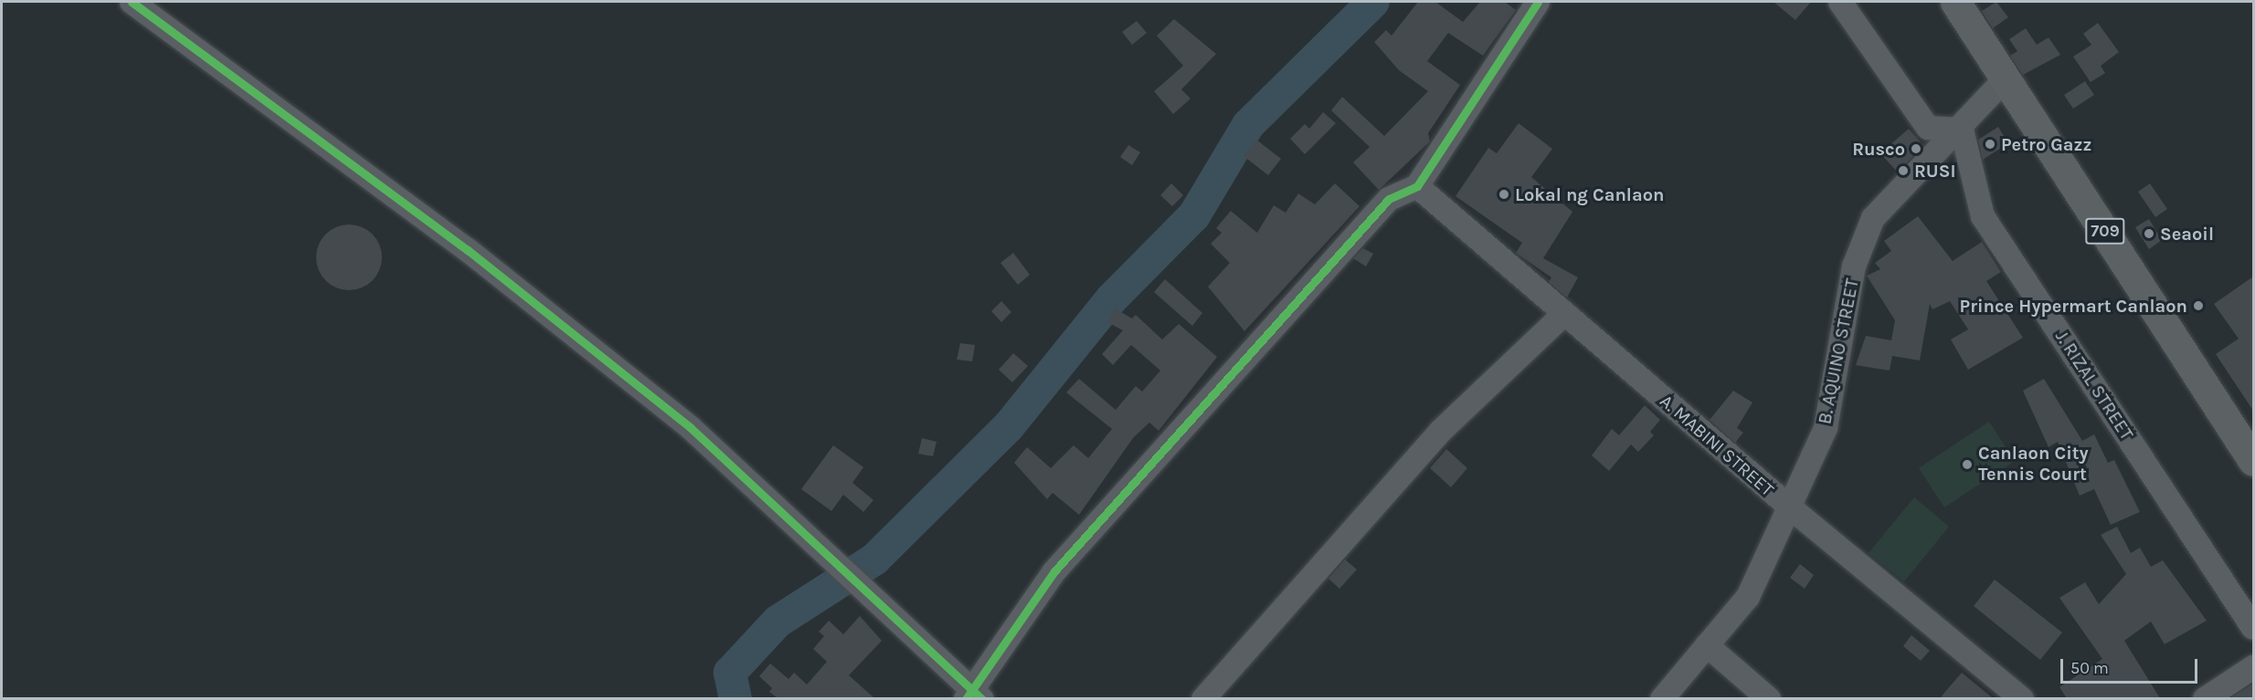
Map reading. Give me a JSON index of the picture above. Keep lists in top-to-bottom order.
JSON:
{
  "streets": {
    "main road": ["709"],
    "street": ["B. AQUINO STREET", "J. RIZAL STREET", "A. MABINI STREET"]
  },
  "crossings": [
    ["709", "B. AQUINO STREET"],
    ["B. AQUINO STREET", "J. RIZAL STREET"],
    ["B. AQUINO STREET", "A. MABINI STREET"]
  ],
  "places": [
    "Petro Gazz",
    "Rusco",
    "RUSI",
    "Lokal ng Canlaon",
    "Seaoil",
    "Prince Hypermart Canlaon",
    "Canlaon City Tennis Court"
  ],
  "scale_bar": "50 m"
}
